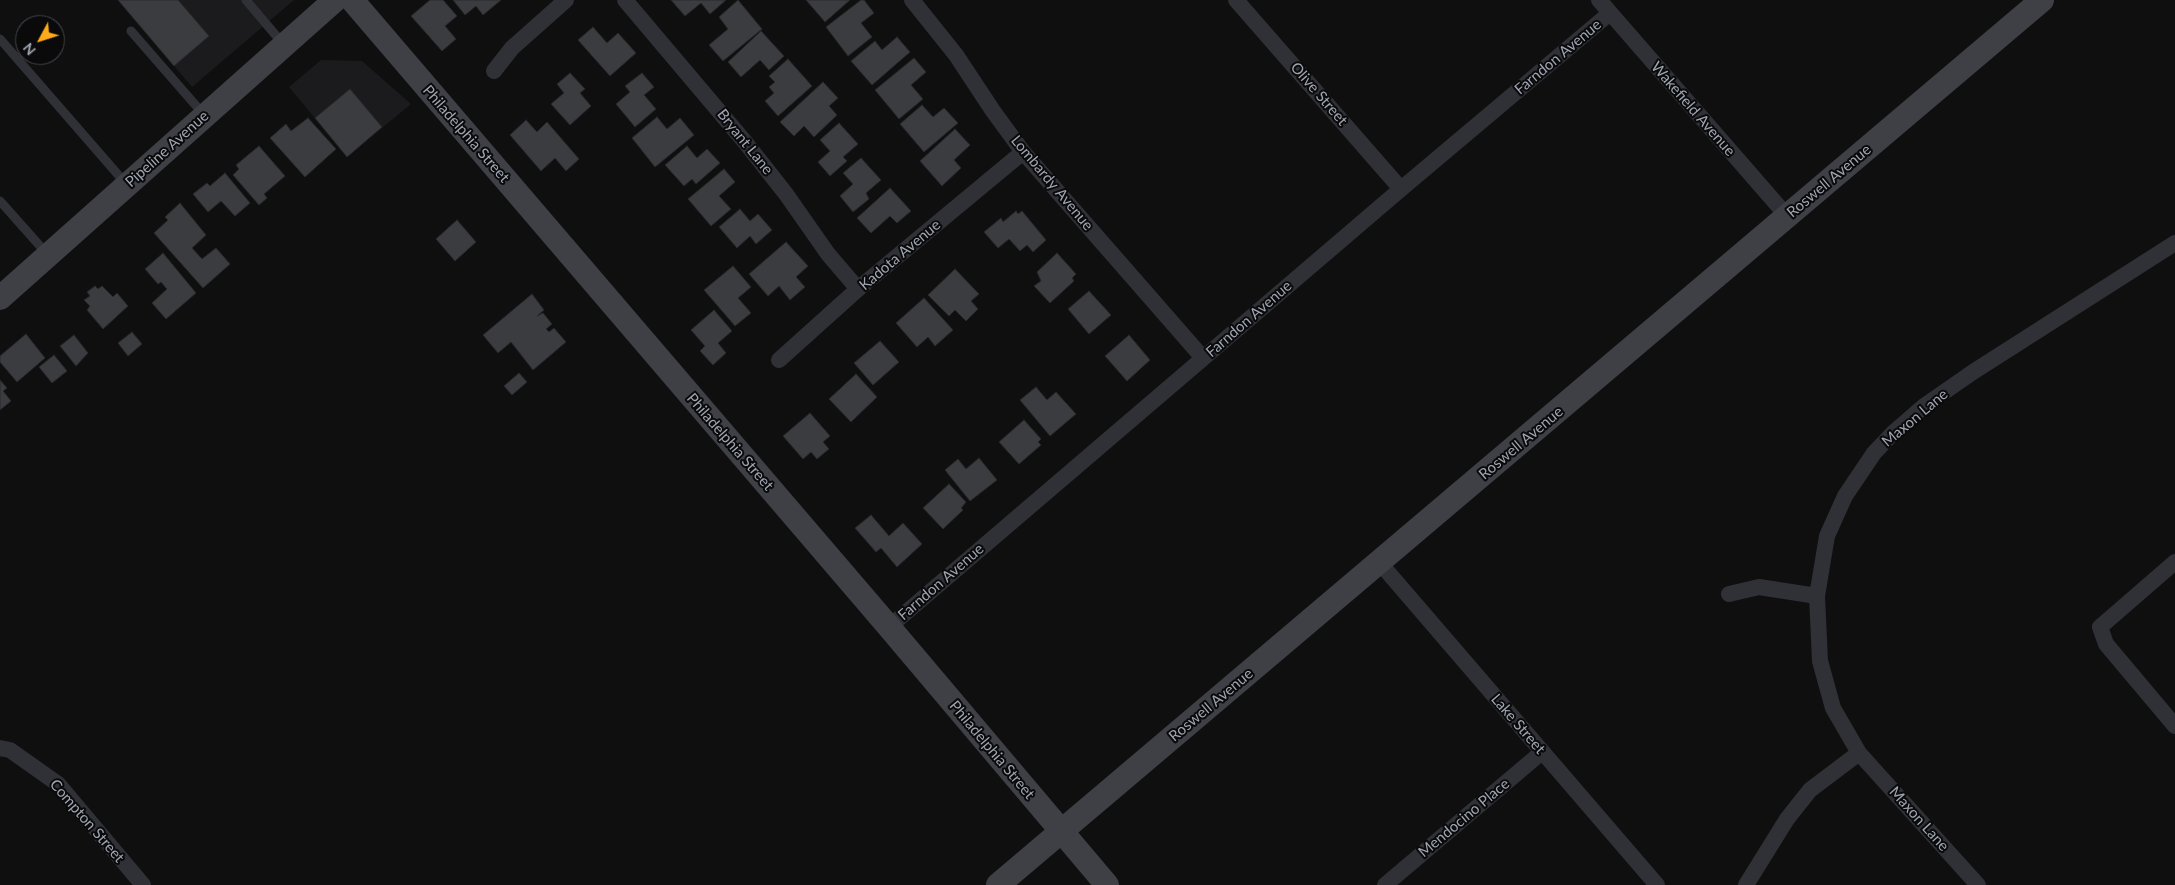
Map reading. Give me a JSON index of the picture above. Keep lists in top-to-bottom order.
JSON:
{
  "streets": {
    "street": [
      "Farndon Avenue",
      "Olive Street",
      "Wakefield Avenue",
      "Philadelphia Street",
      "Bryant Lane",
      "Pipeline Avenue",
      "Roswell Avenue",
      "Lombardy Avenue",
      "Kadota Avenue",
      "Maxon Lane",
      "Lake Street",
      "Mendocino Place",
      "Compton Street"
    ]
  },
  "crossings": [
    ["Farndon Avenue", "Olive Street"],
    ["Farndon Avenue", "Wakefield Avenue"],
    ["Farndon Avenue", "Philadelphia Street"],
    ["Farndon Avenue", "Lombardy Avenue"],
    ["Wakefield Avenue", "Roswell Avenue"],
    ["Philadelphia Street", "Roswell Avenue"],
    ["Bryant Lane", "Kadota Avenue"],
    ["Roswell Avenue", "Lake Street"],
    ["Lombardy Avenue", "Kadota Avenue"],
    ["Lake Street", "Mendocino Place"]
  ],
  "north": "bottom left"
}
